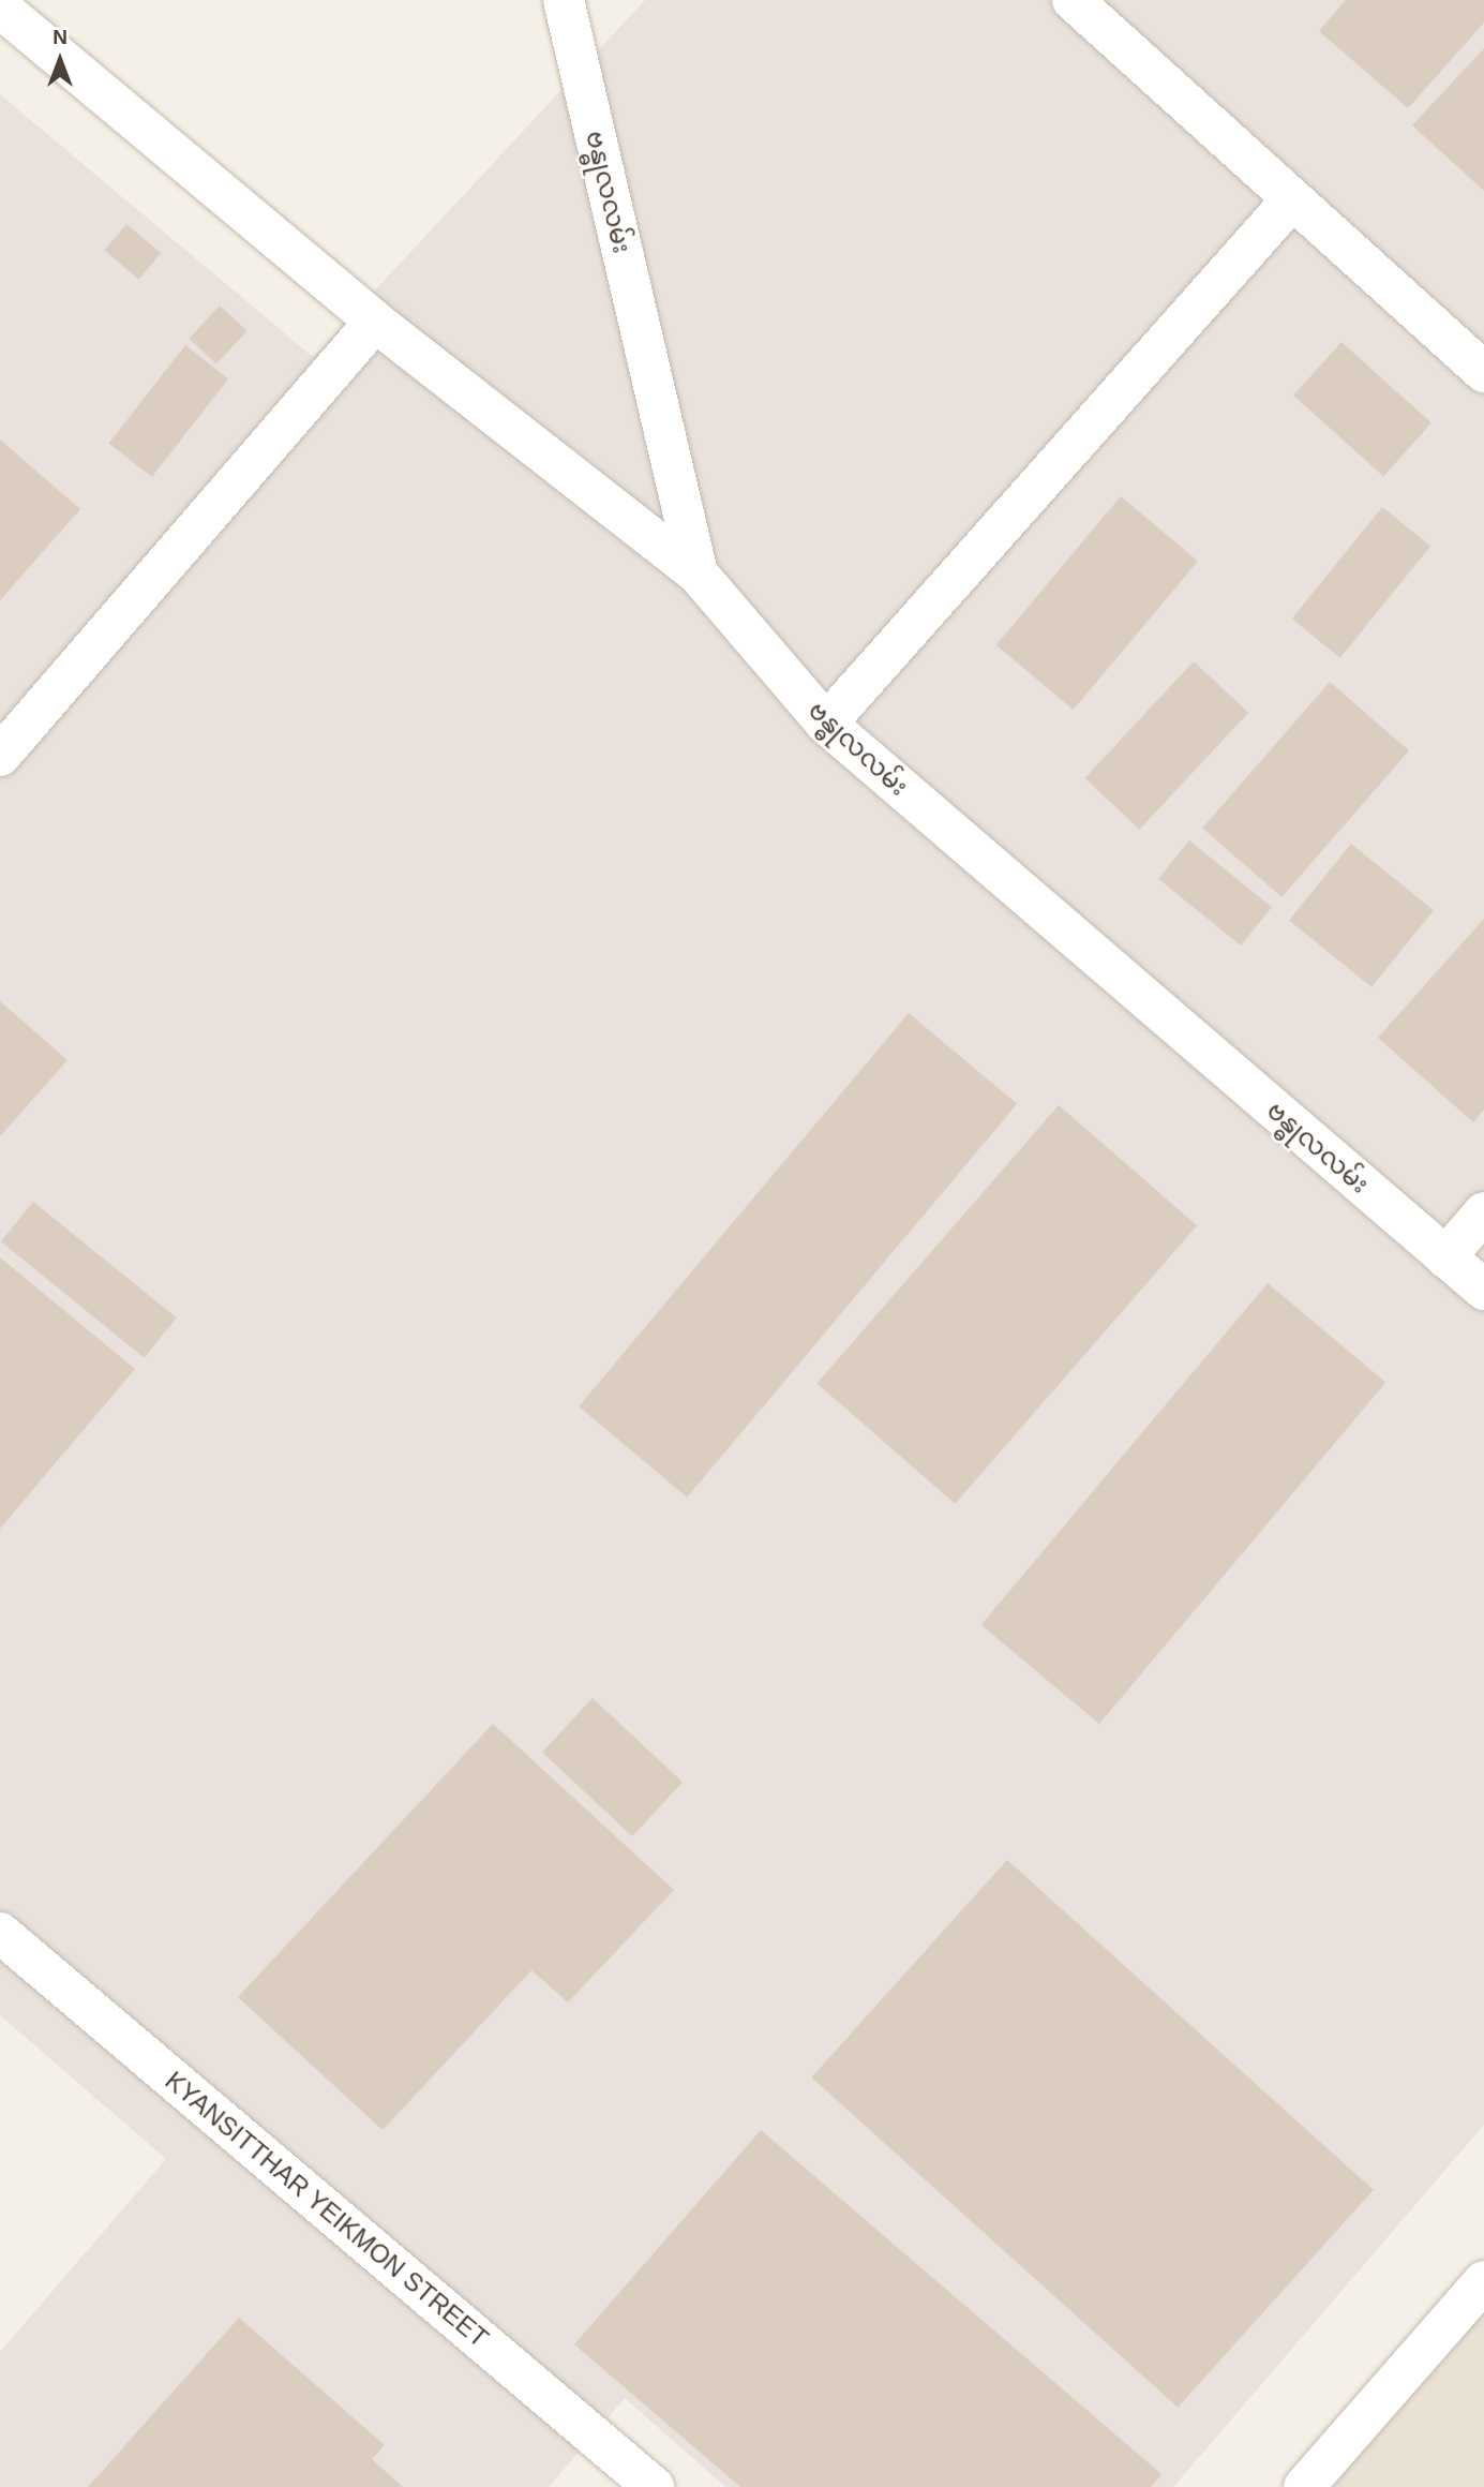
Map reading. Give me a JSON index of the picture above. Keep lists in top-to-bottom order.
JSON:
{
  "streets": {
    "street": ["ဗန္ဓုလလမ်း", "KYANSITTHAR YEIKMON STREET"]
  },
  "north": "top"
}
